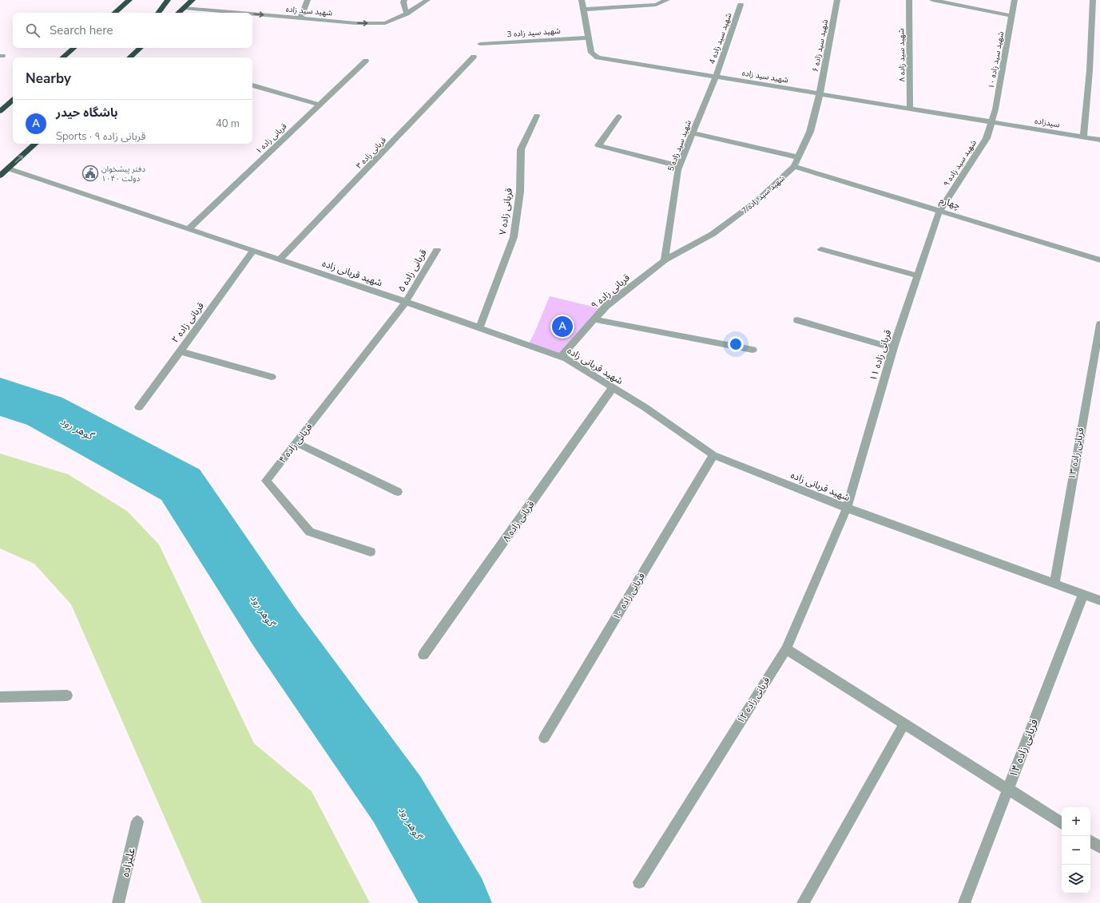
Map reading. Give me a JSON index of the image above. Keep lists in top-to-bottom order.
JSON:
{
  "streets": {
    "street": [
      "شهید سید زاده",
      "شهید سید زاده 3",
      "شهید سید زاده 4",
      "شهید سید زاده ۶",
      "شهید سید زاده ۸",
      "شهید سید زاده ۱۰",
      "سیدزاده",
      "قربانی زاده ۱",
      "شهید سید زاده 5",
      "قربانی زاده ۳",
      "شهید سید زاده ۹",
      "شهید سید زاده 7",
      "چهارم",
      "قربانی زاده ۷",
      "قربانی زاده ۵",
      "شهید قربانی زاده",
      "قربانی زاده ۹",
      "قربانی زاده ۲",
      "قربانی زاده ۱۱",
      "قربانی زاده ۴",
      "قربانی زاده ۱۳",
      "قربانی زاده ۸",
      "قربانی زاده ۱۰",
      "قربانی زاده ۱۲",
      "قربانی زاده ۱۴",
      "علیزاده"
    ]
  },
  "crossings": [
    ["شهید سید زاده", "شهید سید زاده 3"],
    ["شهید سید زاده", "شهید سید زاده 4"],
    ["شهید سید زاده", "شهید سید زاده ۶"],
    ["شهید سید زاده", "شهید سید زاده ۸"],
    ["شهید سید زاده", "شهید سید زاده ۱۰"],
    ["شهید سید زاده", "سیدزاده"],
    ["شهید سید زاده", "شهید سید زاده 5"],
    ["شهید سید زاده", "شهید سید زاده ۹"],
    ["شهید سید زاده", "شهید سید زاده 7"],
    ["شهید سید زاده 4", "شهید سید زاده 5"],
    ["شهید سید زاده ۶", "شهید سید زاده 7"],
    ["شهید سید زاده ۱۰", "سیدزاده"],
    ["شهید سید زاده ۱۰", "شهید سید زاده ۹"],
    ["سیدزاده", "شهید سید زاده ۹"],
    ["قربانی زاده ۱", "شهید قربانی زاده"],
    ["شهید سید زاده 5", "شهید سید زاده 7"],
    ["شهید سید زاده 5", "قربانی زاده ۹"],
    ["قربانی زاده ۳", "شهید قربانی زاده"],
    ["شهید سید زاده ۹", "چهارم"],
    ["شهید سید زاده ۹", "قربانی زاده ۱۱"],
    ["شهید سید زاده 7", "چهارم"],
    ["شهید سید زاده 7", "قربانی زاده ۹"],
    ["چهارم", "قربانی زاده ۱۱"],
    ["قربانی زاده ۷", "شهید قربانی زاده"],
    ["قربانی زاده ۵", "شهید قربانی زاده"],
    ["قربانی زاده ۵", "قربانی زاده ۴"],
    ["شهید قربانی زاده", "قربانی زاده ۹"],
    ["شهید قربانی زاده", "قربانی زاده ۲"],
    ["شهید قربانی زاده", "قربانی زاده ۱۱"],
    ["شهید قربانی زاده", "قربانی زاده ۴"],
    ["شهید قربانی زاده", "قربانی زاده ۱۳"],
    ["شهید قربانی زاده", "قربانی زاده ۸"],
    ["شهید قربانی زاده", "قربانی زاده ۱۰"],
    ["شهید قربانی زاده", "قربانی زاده ۱۲"],
    ["شهید قربانی زاده", "قربانی زاده ۱۴"],
    ["قربانی زاده ۱۱", "قربانی زاده ۱۲"]
  ],
  "water": ["گوهر رود"],
  "places": {
    "public building": ["دفتر پیشخوان دولت ۱۰۴۰"]
  },
  "page": {
    "search": "Search here",
    "heading": "Nearby",
    "list": [
      {
        "mark": "A",
        "name": "باشگاه حیدر",
        "note": "Sports · قربانی زاده ۹",
        "value": "40 m"
      }
    ],
    "pins": "A",
    "map_buttons": ["+", "−"]
  }
}
